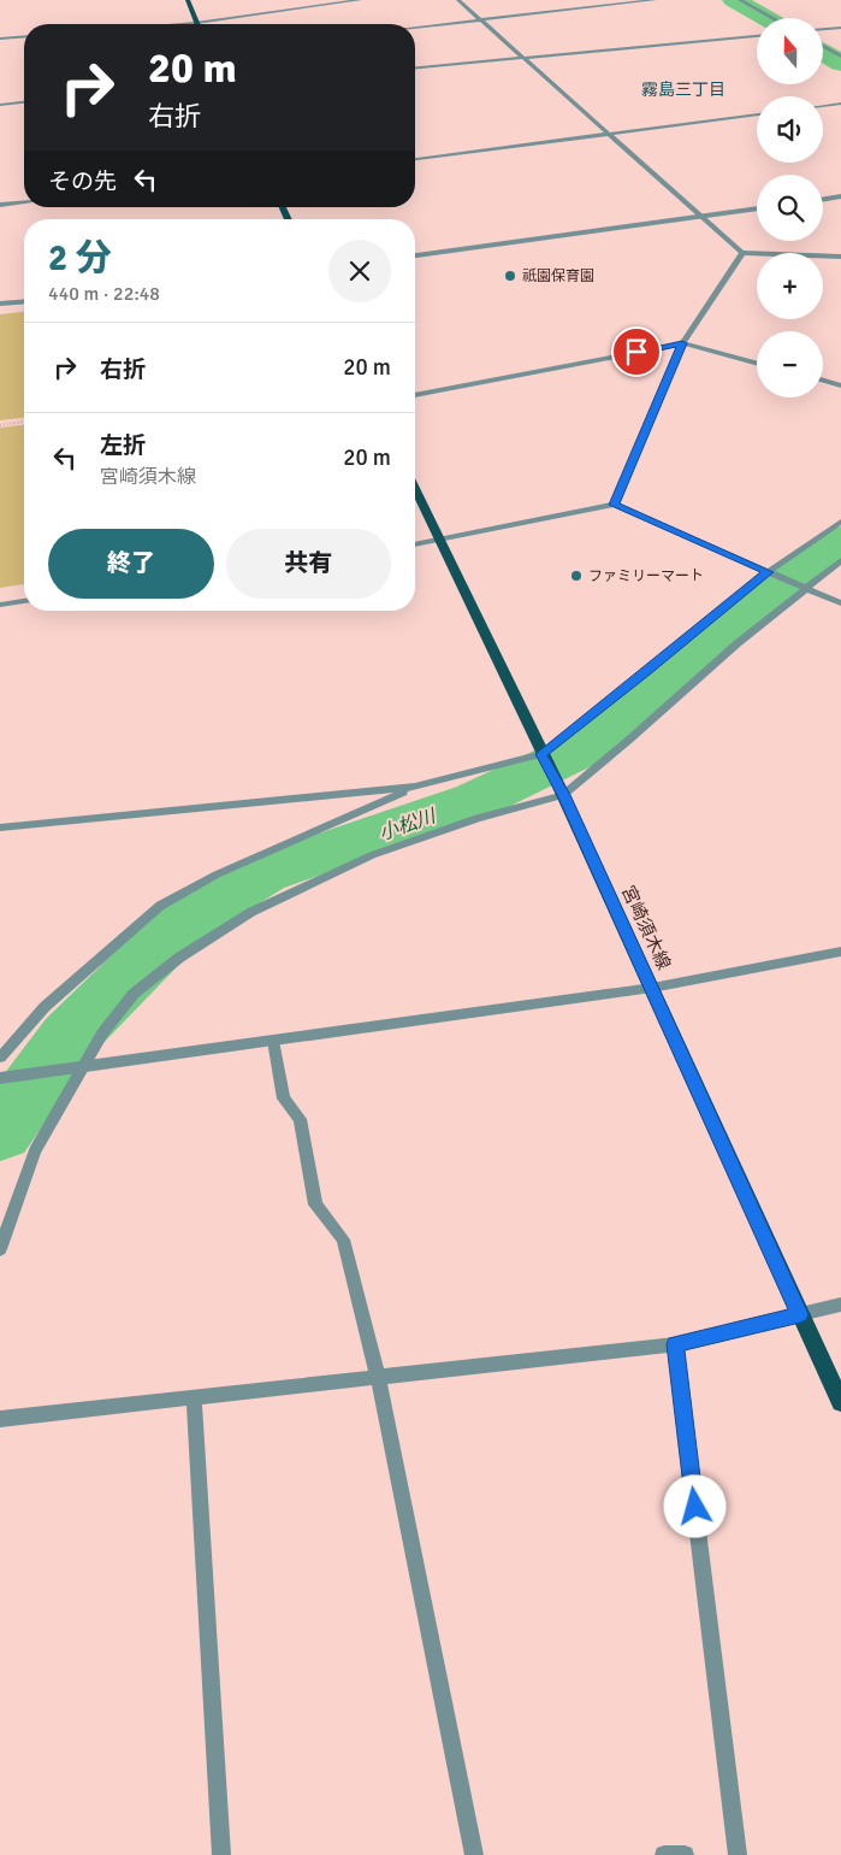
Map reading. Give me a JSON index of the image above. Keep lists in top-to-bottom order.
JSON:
{
  "streets": {
    "main road": ["宮崎須木線"]
  },
  "districts": ["霧島三丁目"],
  "water": ["小松川"],
  "places": ["祇園保育園", "ファミリーマート"],
  "north": "top",
  "page": {
    "map_buttons": ["+", "−"],
    "turn": ["20 m", "右折"],
    "then": "その先",
    "heading": ["2 分", "440 m · 22:48"],
    "list": [
      {
        "name": "右折",
        "value": "20 m"
      },
      {
        "name": "左折",
        "note": "宮崎須木線",
        "value": "20 m"
      }
    ],
    "buttons": ["終了", "共有"]
  }
}
